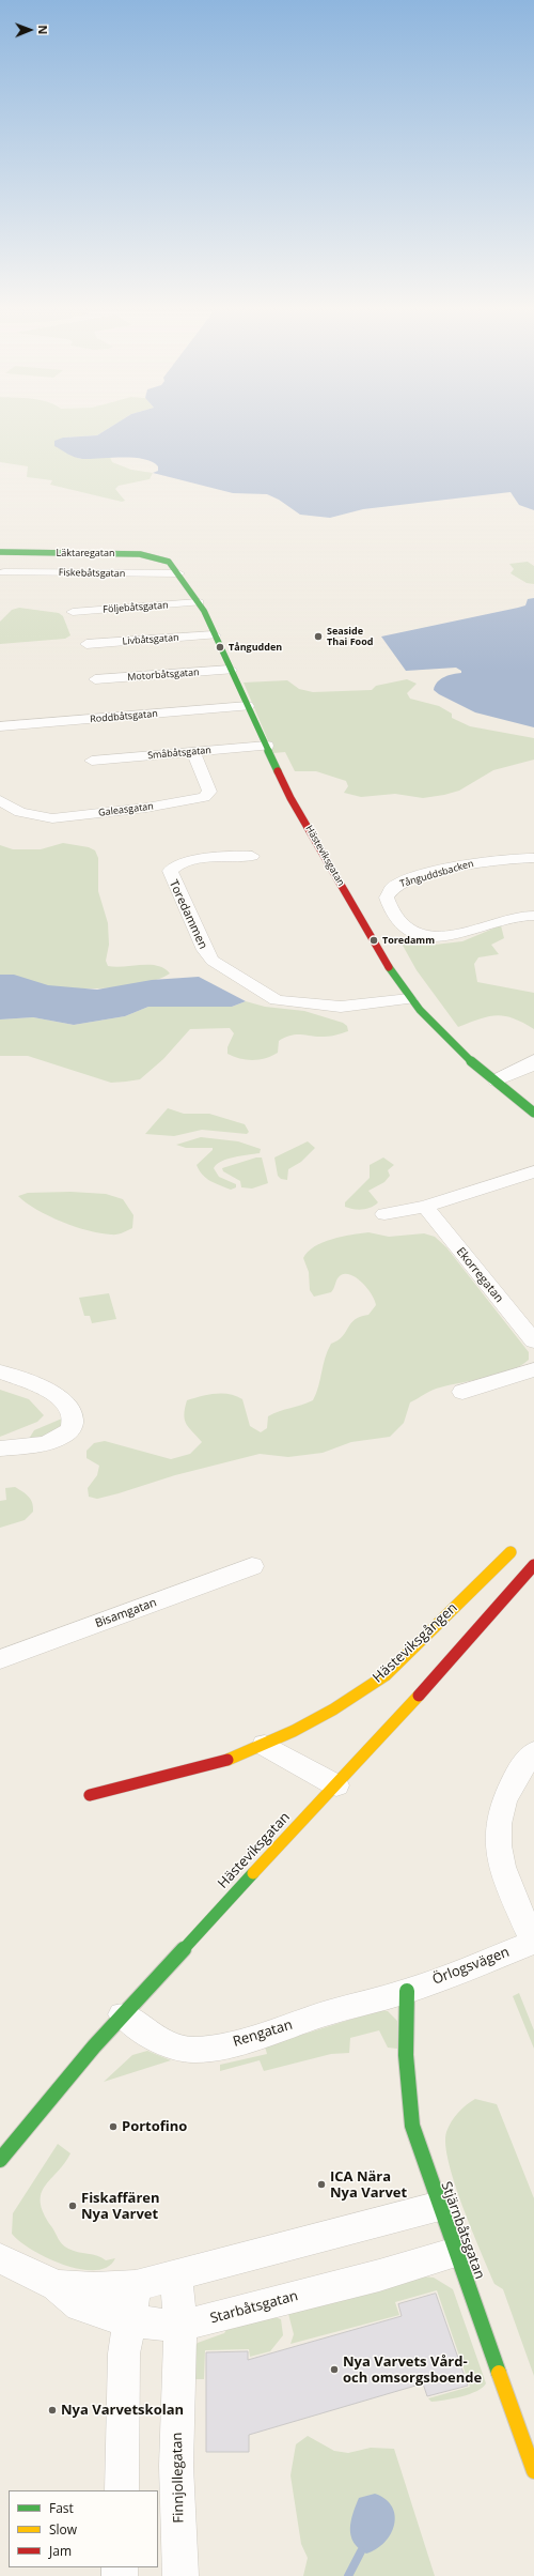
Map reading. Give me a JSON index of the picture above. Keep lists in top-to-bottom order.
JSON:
{
  "streets": {
    "street": [
      "Läktaregatan",
      "Fiskebåtsgatan",
      "Följebåtsgatan",
      "Livbåtsgatan",
      "Motorbåtsgatan",
      "Roddbåtsgatan",
      "Småbåtsgatan",
      "Galeasgatan",
      "Hästeviksgatan",
      "Tånguddsbacken",
      "Toredammen",
      "Ekorregatan",
      "Bisamgatan",
      "Hästeviksgången",
      "Örlogsvägen",
      "Rengatan",
      "Stjärnbåtsgatan",
      "Starbåtsgatan",
      "Finnjollegatan"
    ]
  },
  "crossings": [
    ["Läktaregatan", "Hästeviksgatan"],
    ["Fiskebåtsgatan", "Hästeviksgatan"],
    ["Följebåtsgatan", "Hästeviksgatan"],
    ["Livbåtsgatan", "Hästeviksgatan"],
    ["Motorbåtsgatan", "Hästeviksgatan"],
    ["Roddbåtsgatan", "Hästeviksgatan"],
    ["Småbåtsgatan", "Galeasgatan"],
    ["Småbåtsgatan", "Hästeviksgatan"],
    ["Hästeviksgatan", "Toredammen"],
    ["Hästeviksgatan", "Rengatan"],
    ["Örlogsvägen", "Rengatan"],
    ["Örlogsvägen", "Stjärnbåtsgatan"],
    ["Rengatan", "Stjärnbåtsgatan"],
    ["Stjärnbåtsgatan", "Starbåtsgatan"],
    ["Starbåtsgatan", "Finnjollegatan"]
  ],
  "places": [
    "Seaside Thai Food",
    "Tångudden",
    "Toredamm",
    "Portofino",
    "ICA Nära Nya Varvet",
    "Fiskaffären Nya Varvet",
    "Nya Varvets Vård- och omsorgsboende",
    "Nya Varvetskolan"
  ],
  "legend": ["Fast", "Slow", "Jam"],
  "north": "right"
}
